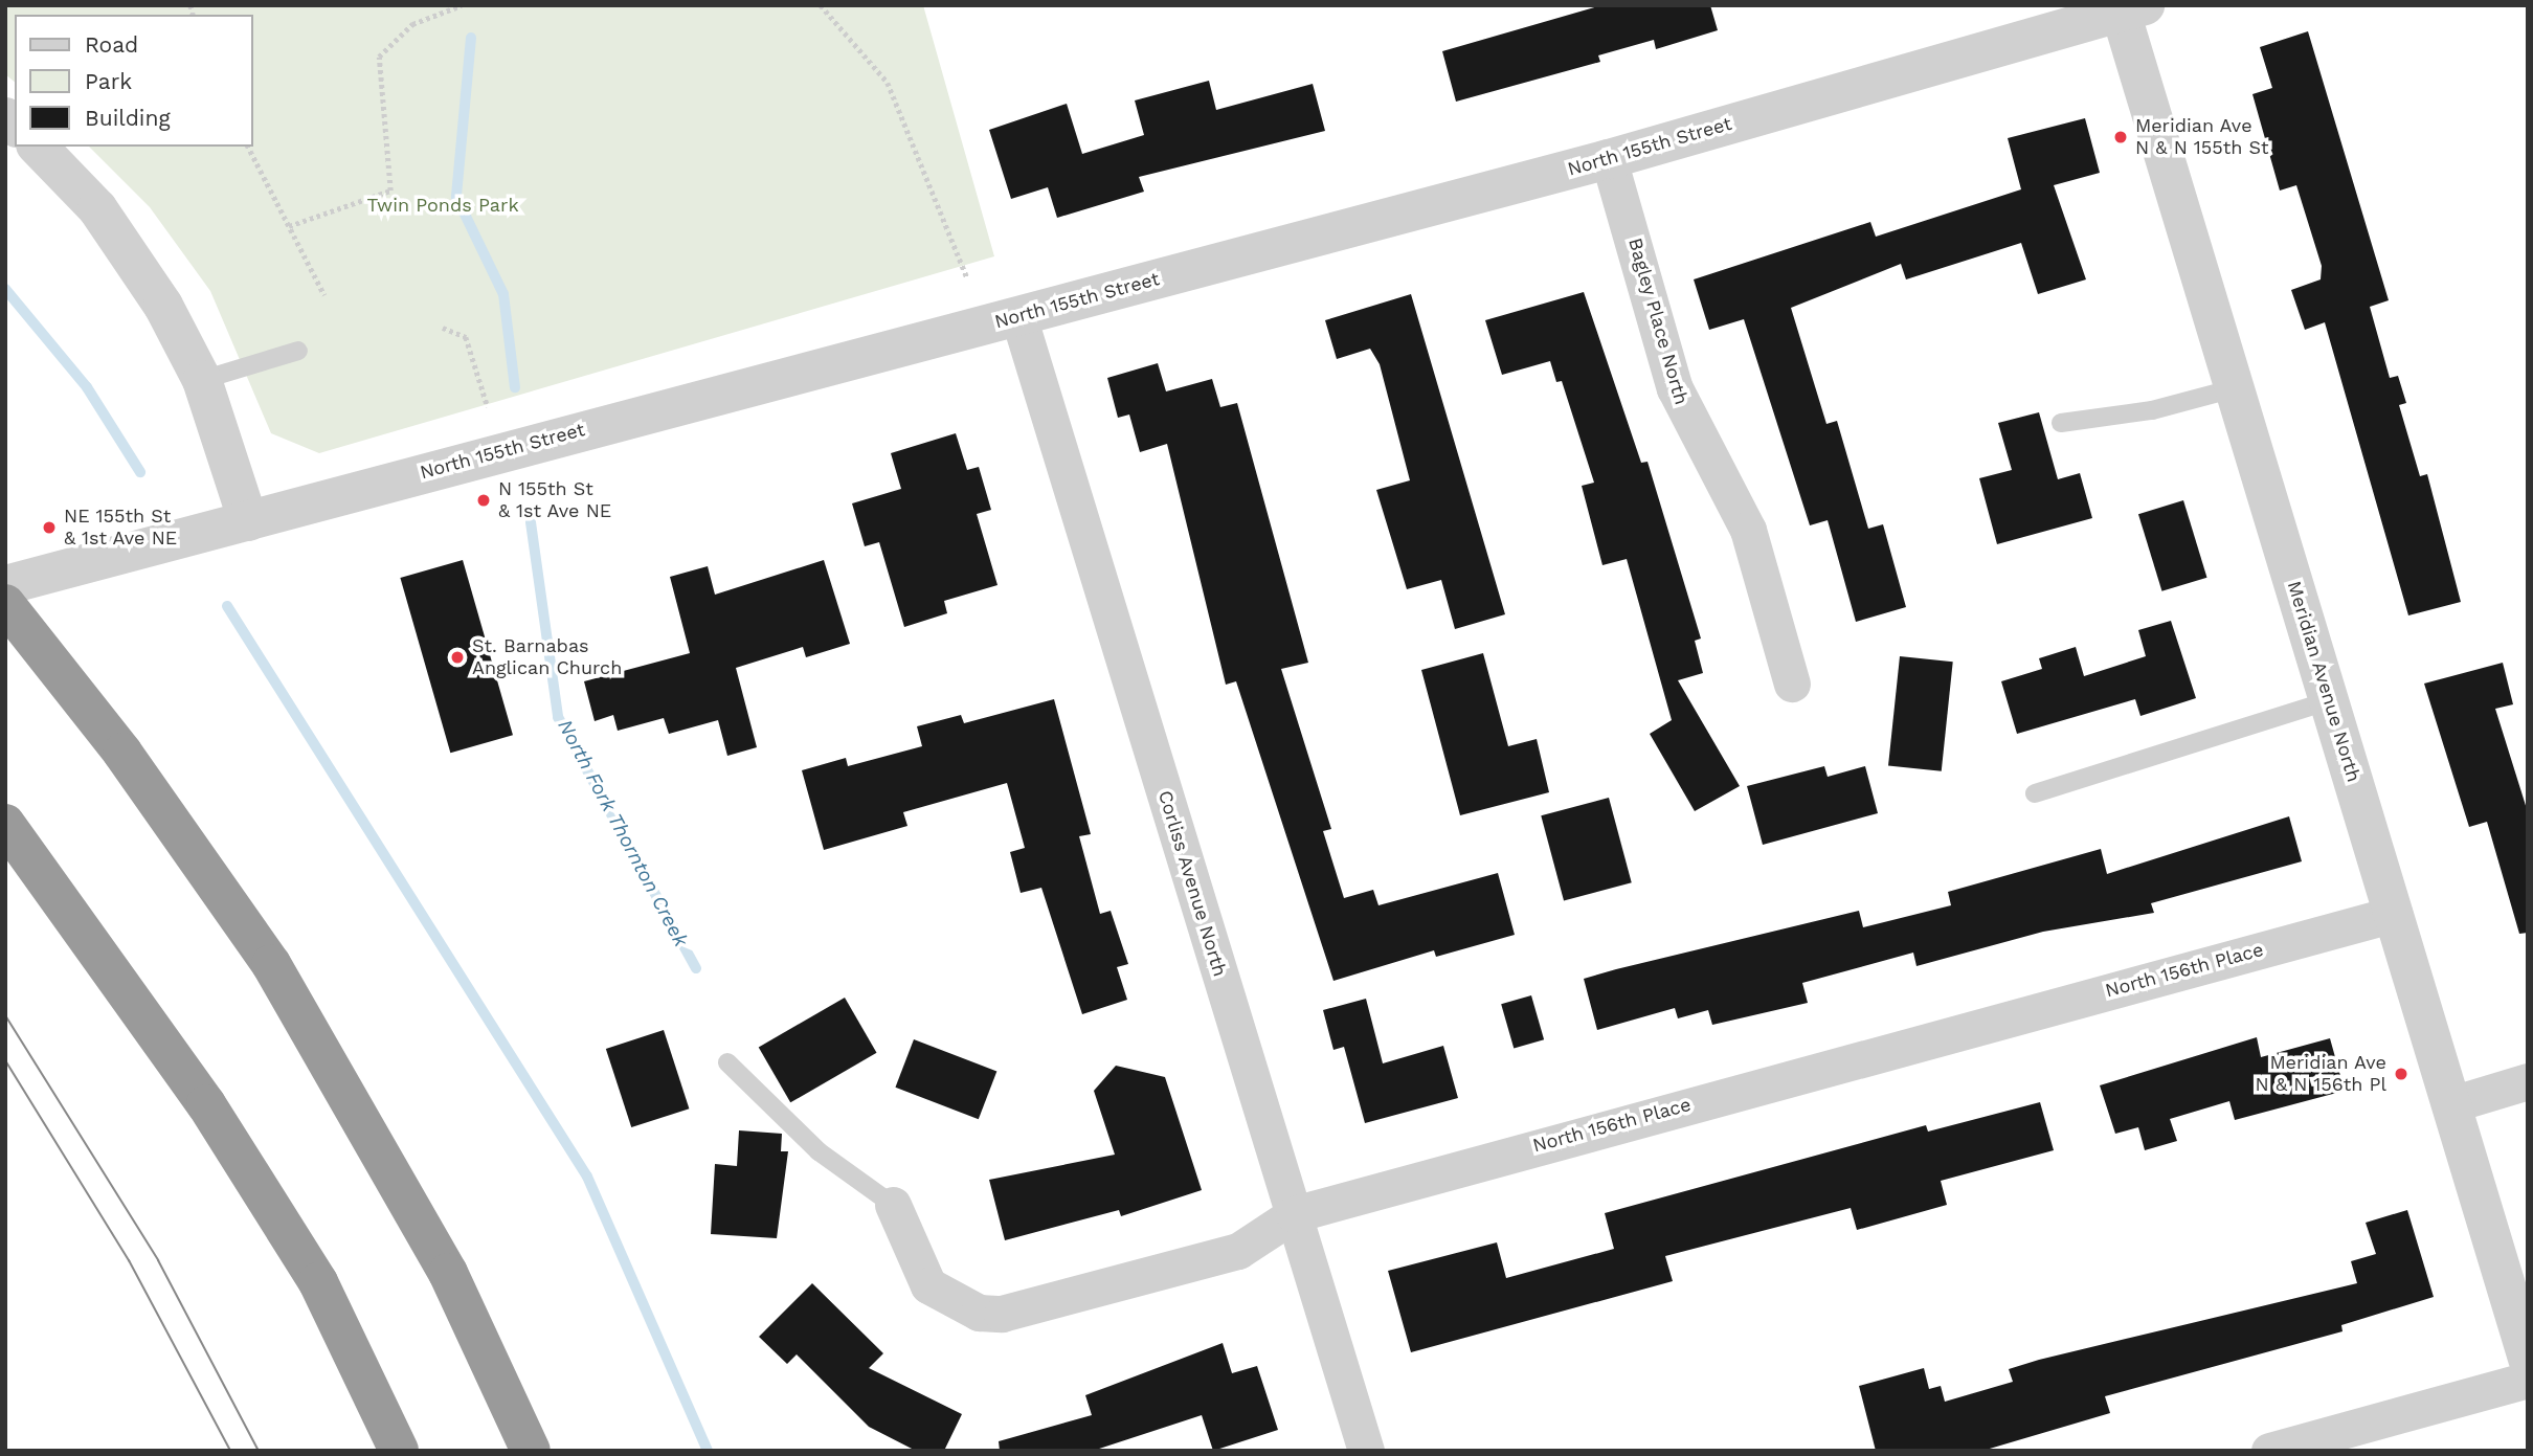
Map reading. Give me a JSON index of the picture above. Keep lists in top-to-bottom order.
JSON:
{
  "streets": {
    "street": [
      "North 155th Street",
      "Bagley Place North",
      "Meridian Avenue North",
      "Corliss Avenue North",
      "North 156th Place"
    ]
  },
  "crossings": [
    ["North 155th Street", "Bagley Place North"],
    ["North 155th Street", "Meridian Avenue North"],
    ["North 155th Street", "Corliss Avenue North"],
    ["Meridian Avenue North", "North 156th Place"],
    ["Corliss Avenue North", "North 156th Place"]
  ],
  "water": ["North Fork Thornton Creek"],
  "parks": ["Twin Ponds Park"],
  "places": [
    "Meridian Ave N & N 155th St",
    "N 155th St & 1st Ave NE",
    "NE 155th St & 1st Ave NE",
    "St. Barnabas Anglican Church",
    "Meridian Ave N & N 156th Pl"
  ],
  "legend": ["Road", "Park", "Building"]
}
